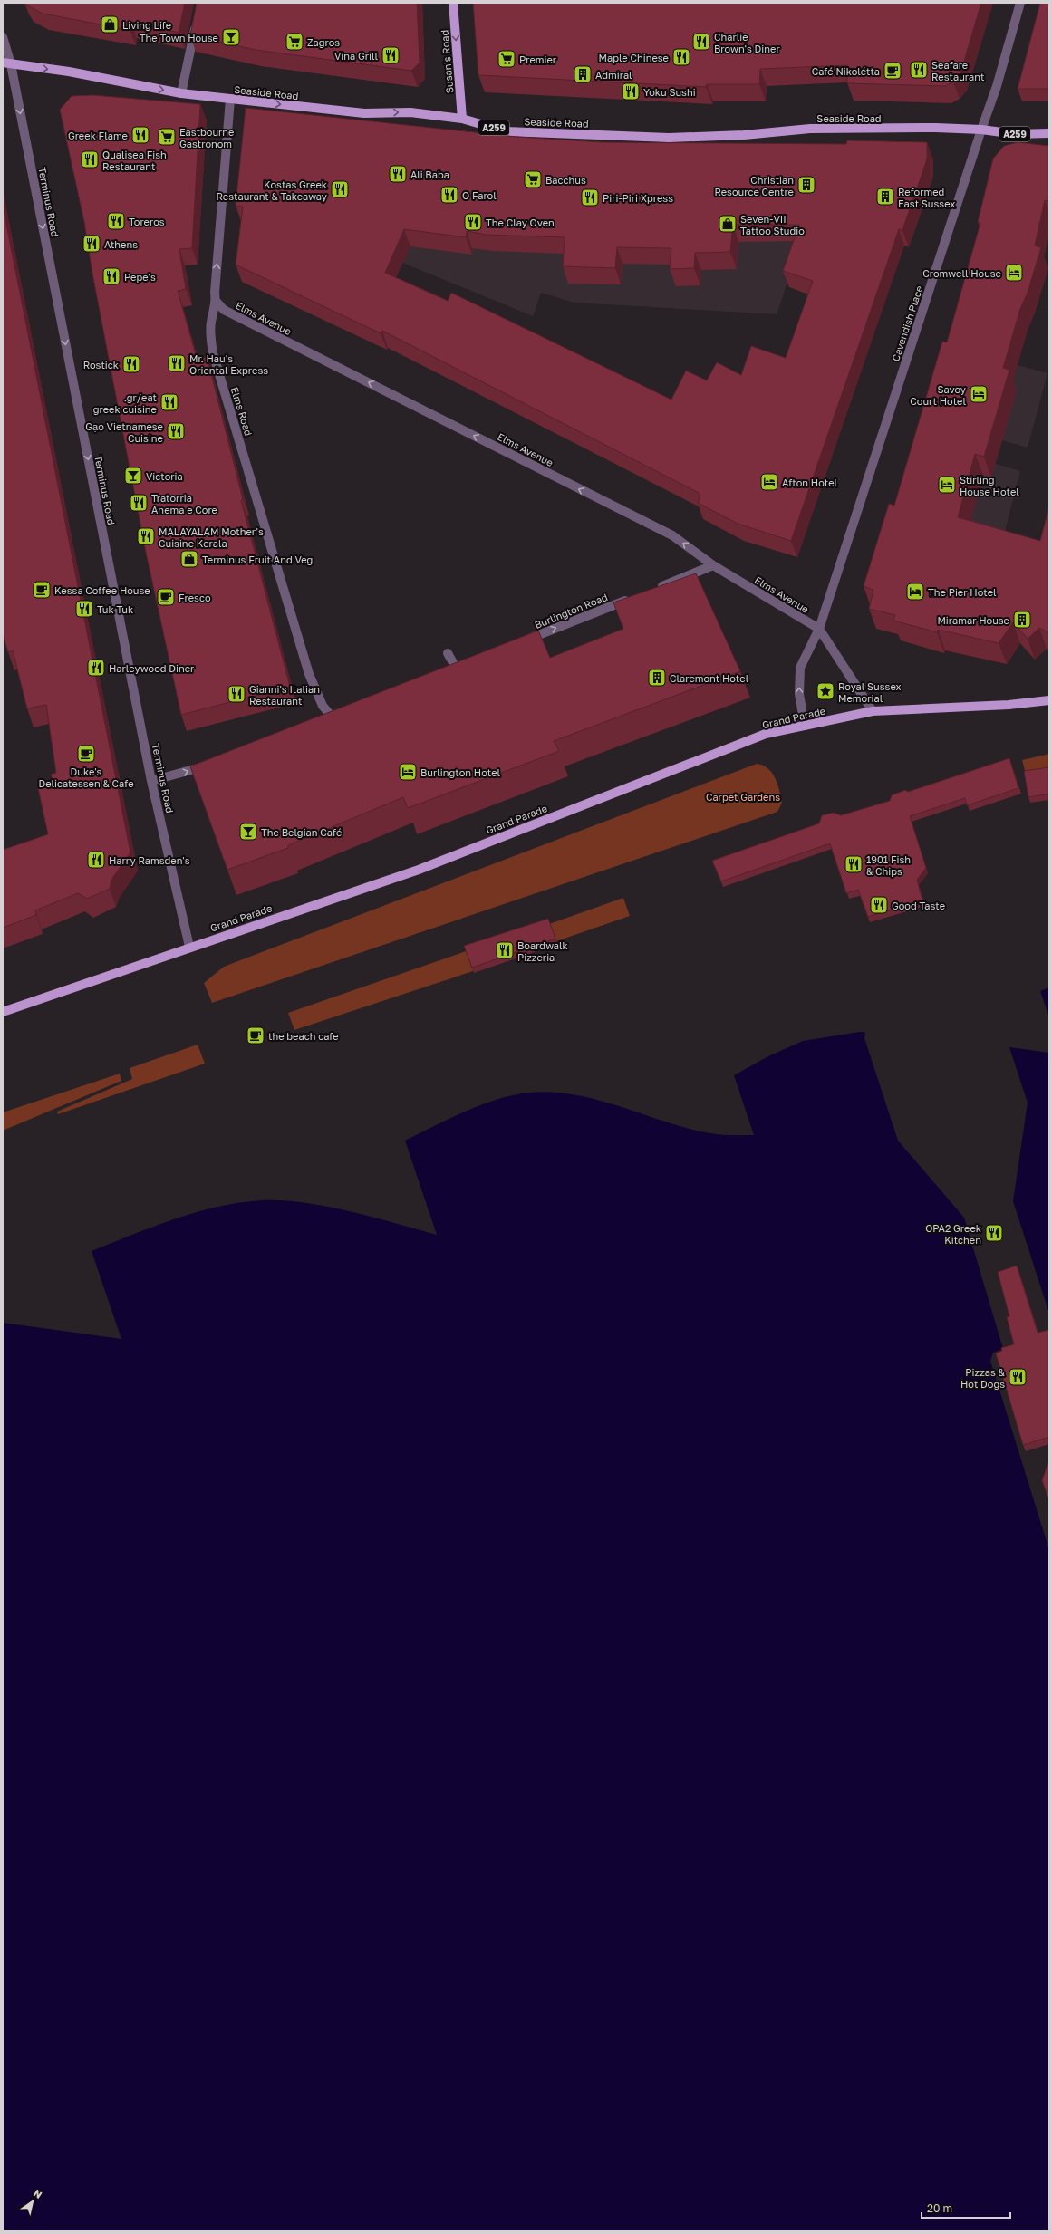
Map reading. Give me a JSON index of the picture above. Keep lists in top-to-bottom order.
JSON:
{
  "streets": {
    "main road": [
      "Susan's Road",
      "Seaside Road",
      "A259",
      "Grand Parade"
    ],
    "street": [
      "Terminus Road",
      "Elms Avenue",
      "Cavendish Place",
      "Elms Road",
      "Burlington Road"
    ]
  },
  "crossings": [
    ["Susan's Road", "Seaside Road"],
    ["Seaside Road", "Terminus Road"],
    ["Seaside Road", "Cavendish Place"],
    ["Seaside Road", "Elms Road"],
    ["Terminus Road", "Grand Parade"],
    ["Elms Avenue", "Cavendish Place"],
    ["Elms Avenue", "Elms Road"],
    ["Cavendish Place", "Grand Parade"]
  ],
  "one_way": [
    "Susan's Road",
    "Seaside Road",
    "Terminus Road",
    "Elms Avenue",
    "Burlington Road"
  ],
  "parks": ["Carpet Gardens"],
  "places": {
    "shop": ["Living Life", "Seven-VII Tattoo Studio", "Terminus Fruit And Veg"],
    "bar": ["The Town House", "Victoria", "The Belgian Café"],
    "supermarket": [
      "Zagros",
      "Premier",
      "Eastbourne Gastronom",
      "Bacchus"
    ],
    "restaurant": [
      "Charlie Brown's Diner",
      "Vina Grill",
      "Maple Chinese",
      "Seafare Restaurant",
      "Yoku Sushi",
      "Greek Flame",
      "Qualisea Fish Restaurant",
      "Ali Baba",
      "Kostas Greek Restaurant & Takeaway",
      "O Farol",
      "Piri-Piri Xpress",
      "Toreros",
      "The Clay Oven",
      "Athens",
      "Pepe's",
      "Mr. Hau's Oriental Express",
      "Rostick",
      ".gr/eat greek cuisine",
      "Gạo Vietnamese Cuisine",
      "Tratorria Anema e Core",
      "MALAYALAM Mother's Cuisine Kerala",
      "Tuk Tuk",
      "Harleywood Diner",
      "Gianni's Italian Restaurant",
      "Harry Ramsden's",
      "1901 Fish & Chips",
      "Good Taste",
      "Boardwalk Pizzeria",
      "OPA2 Greek Kitchen",
      "Pizzas & Hot Dogs"
    ],
    "cafe": [
      "Café Nikolétta",
      "Kessa Coffee House",
      "Fresco",
      "Duke's Delicatessen & Cafe",
      "the beach cafe"
    ],
    "building": [
      "Admiral",
      "Christian Resource Centre",
      "Reformed East Sussex",
      "Miramar House",
      "Claremont Hotel"
    ],
    "hotel": [
      "Cromwell House",
      "Savoy Court Hotel",
      "Afton Hotel",
      "Stirling House Hotel",
      "The Pier Hotel",
      "Burlington Hotel"
    ],
    "place": ["Royal Sussex Memorial"]
  },
  "scale_bar": "20 m",
  "north": "top right"
}
